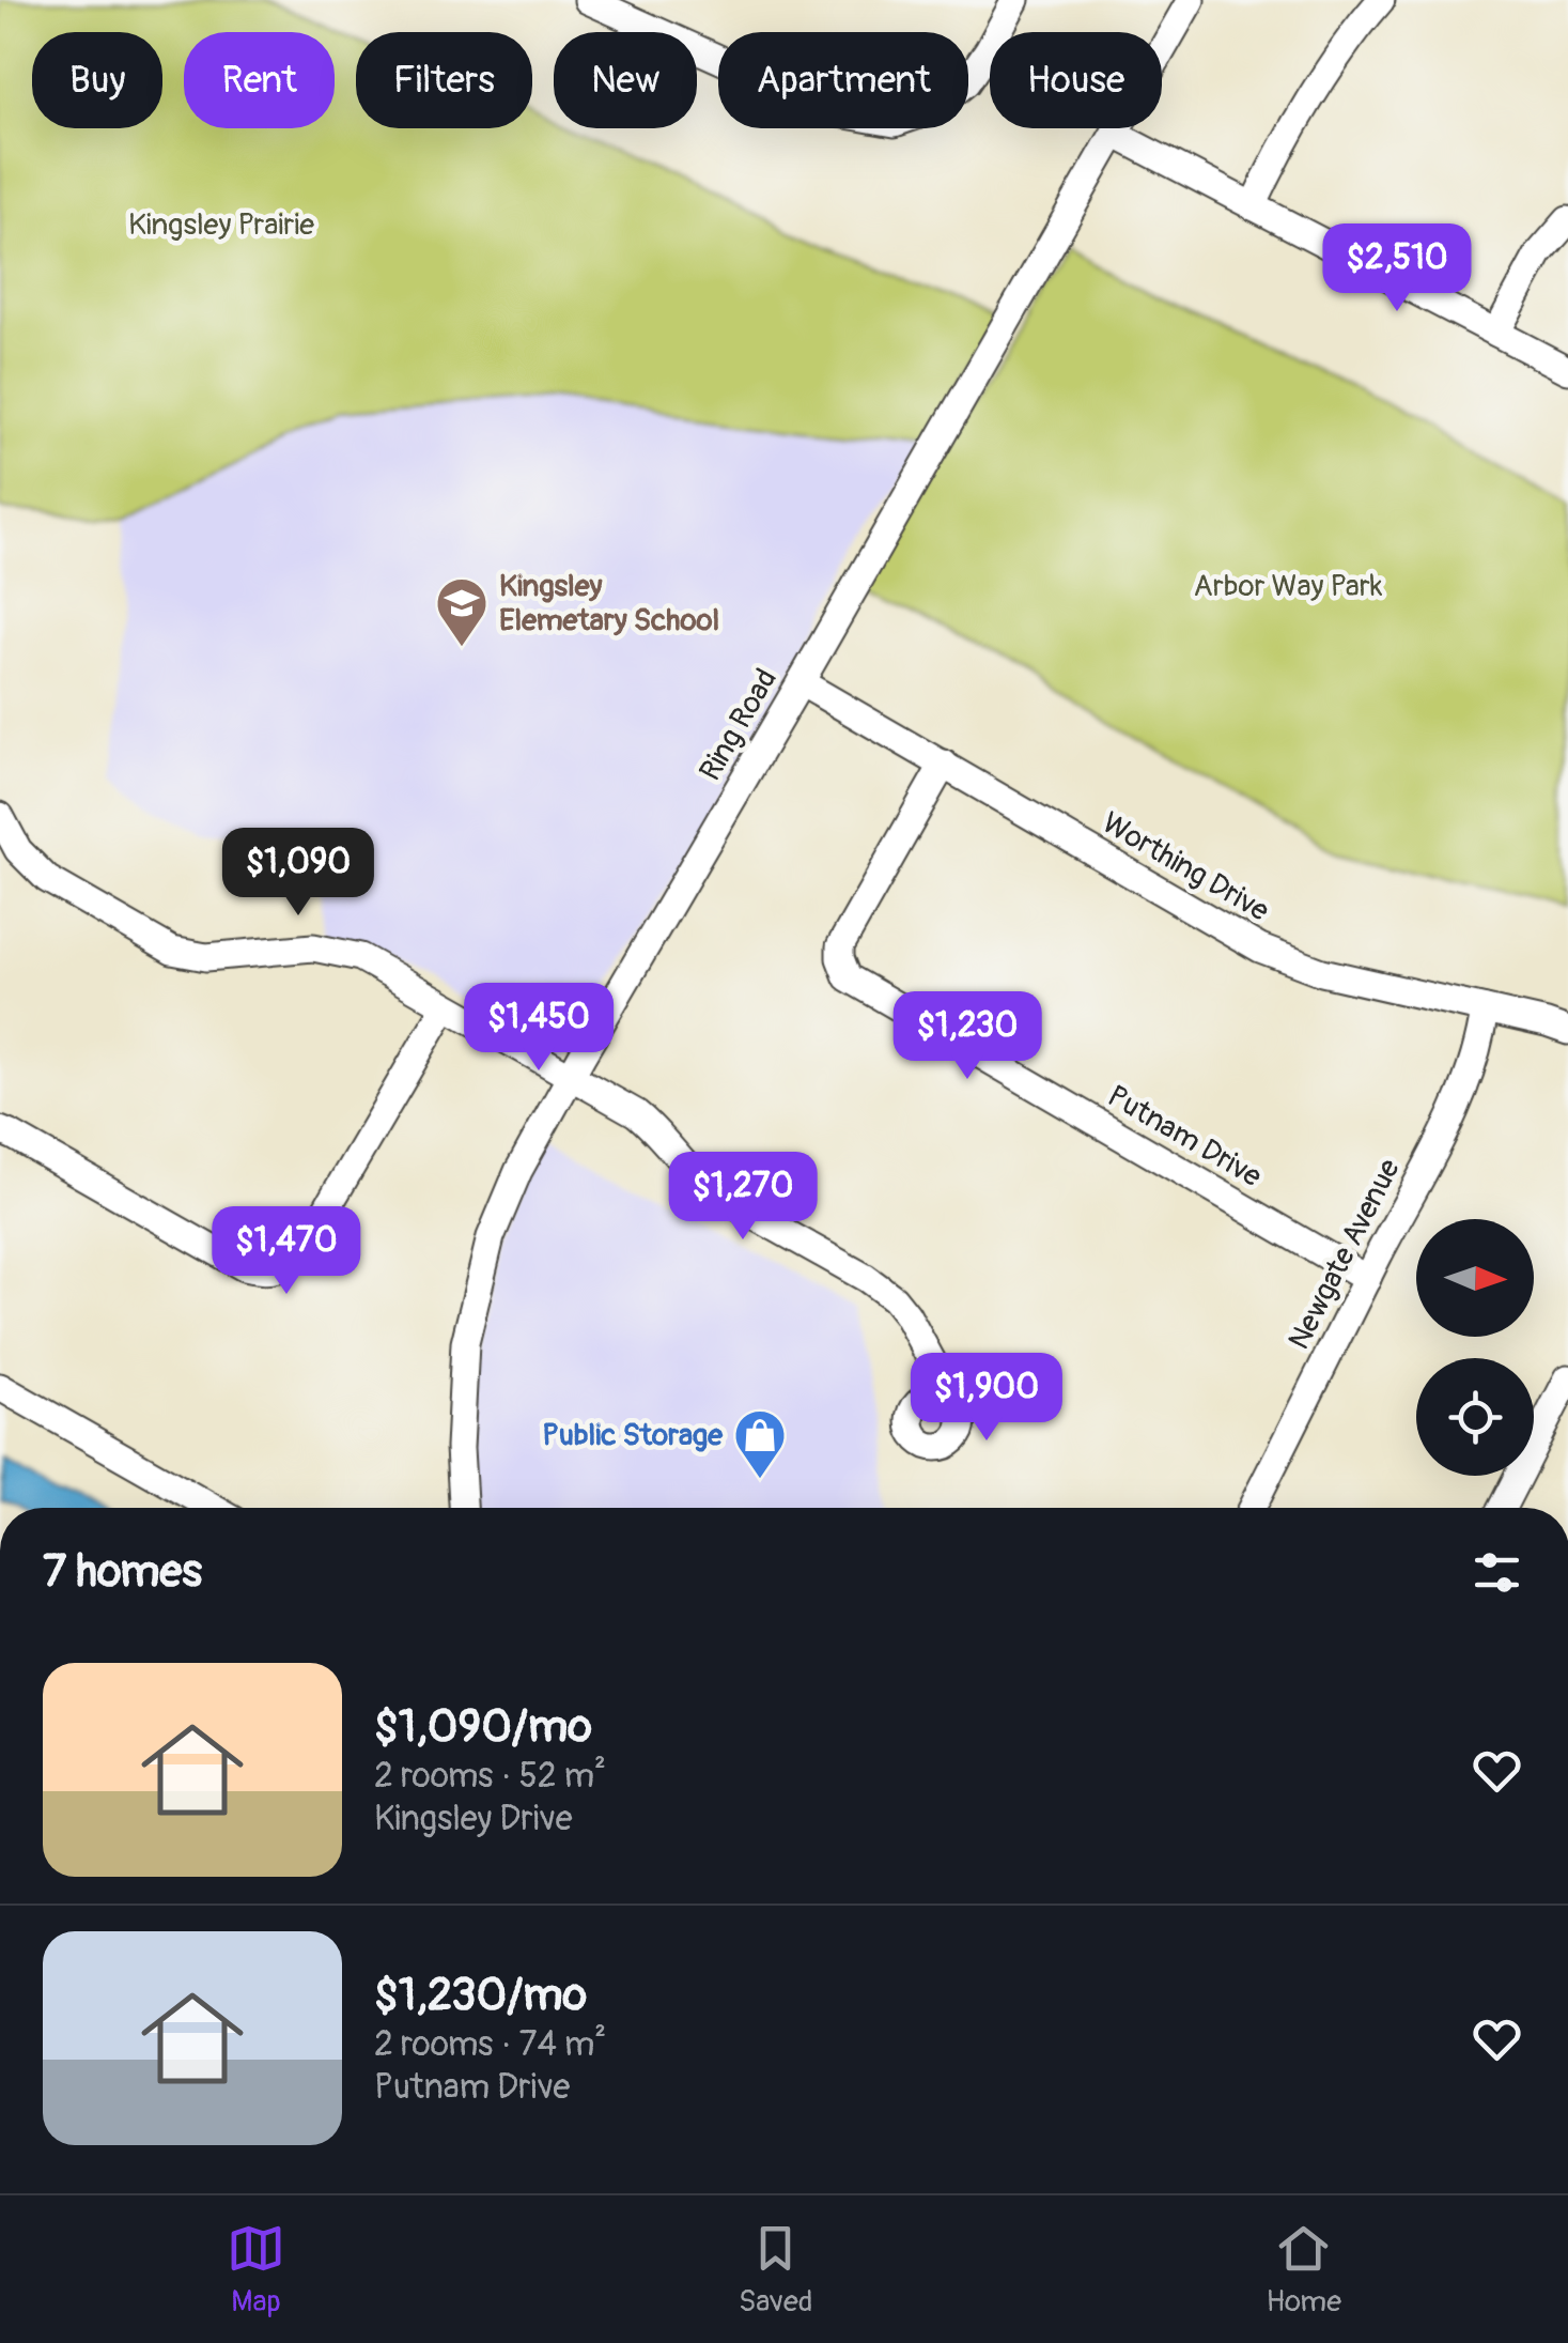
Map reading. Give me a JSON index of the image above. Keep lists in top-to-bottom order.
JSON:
{
  "streets": {
    "street": [
      "Ring Road",
      "Worthing Drive",
      "Putnam Drive",
      "Newgate Avenue"
    ]
  },
  "crossings": [
    ["Ring Road", "Worthing Drive"],
    ["Worthing Drive", "Putnam Drive"],
    ["Worthing Drive", "Newgate Avenue"],
    ["Putnam Drive", "Newgate Avenue"]
  ],
  "parks": ["Kingsley Prairie", "Arbor Way Park"],
  "places": {
    "school or university": ["Kingsley Elemetary School"],
    "shop": ["Public Storage"]
  },
  "north": "right",
  "page": {
    "chip": [
      "Buy",
      "Rent",
      "Filters",
      "New",
      "Apartment",
      "House"
    ],
    "price": [
      "$2,510",
      "$1,090",
      "$1,450",
      "$1,230",
      "$1,270",
      "$1,470",
      "$1,900"
    ],
    "heading": "7 homes",
    "list": [
      {
        "name": "$1,090/mo",
        "note": "2 rooms · 52 m² · Kingsley Drive"
      },
      {
        "name": "$1,230/mo",
        "note": "2 rooms · 74 m² · Putnam Drive"
      }
    ],
    "tabs": ["Map", "Saved", "Home"]
  }
}
